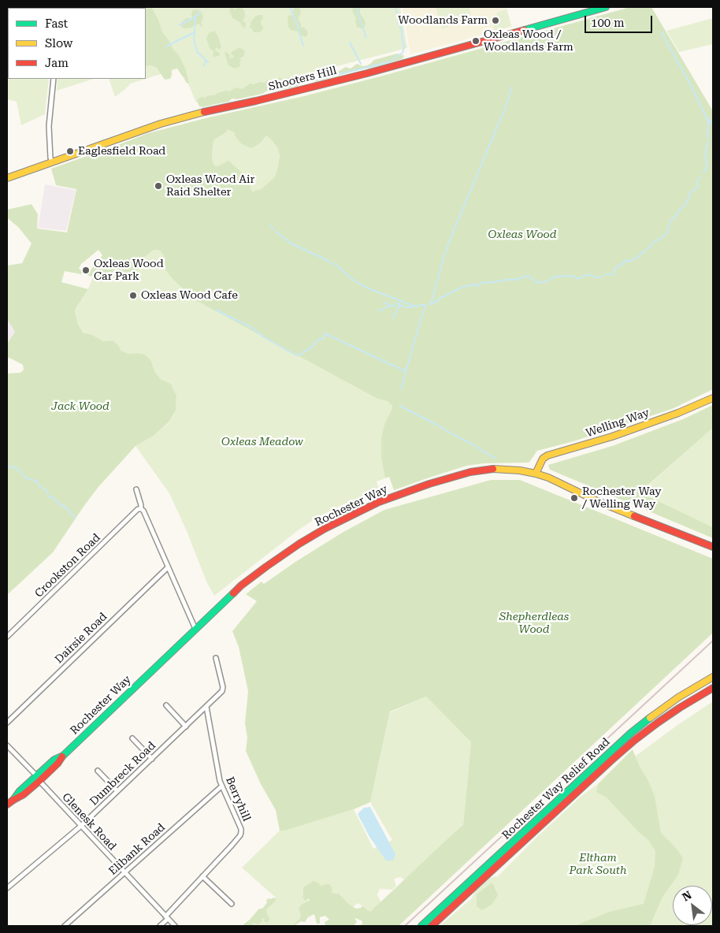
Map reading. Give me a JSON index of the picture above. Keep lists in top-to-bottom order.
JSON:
{
  "streets": {
    "main road": [
      "Shooters Hill",
      "Welling Way",
      "Rochester Way",
      "Rochester Way Relief Road"
    ],
    "street": [
      "Crookston Road",
      "Dairsie Road",
      "Dumbreck Road",
      "Berryhill",
      "Glenesk Road",
      "Elibank Road"
    ]
  },
  "crossings": [
    ["Welling Way", "Rochester Way"],
    ["Rochester Way", "Glenesk Road"],
    ["Dumbreck Road", "Berryhill"],
    ["Dumbreck Road", "Glenesk Road"],
    ["Berryhill", "Glenesk Road"],
    ["Berryhill", "Elibank Road"],
    ["Glenesk Road", "Elibank Road"]
  ],
  "parks": [
    "Oxleas Wood",
    "Jack Wood",
    "Oxleas Meadow",
    "Shepherdleas Wood",
    "Eltham Park South"
  ],
  "places": [
    "Woodlands Farm",
    "Oxleas Wood / Woodlands Farm",
    "Eaglesfield Road",
    "Oxleas Wood Air Raid Shelter",
    "Oxleas Wood Car Park",
    "Oxleas Wood Cafe",
    "Rochester Way / Welling Way"
  ],
  "legend": ["Fast", "Slow", "Jam"],
  "scale_bar": "100 m",
  "north": "top left"
}
